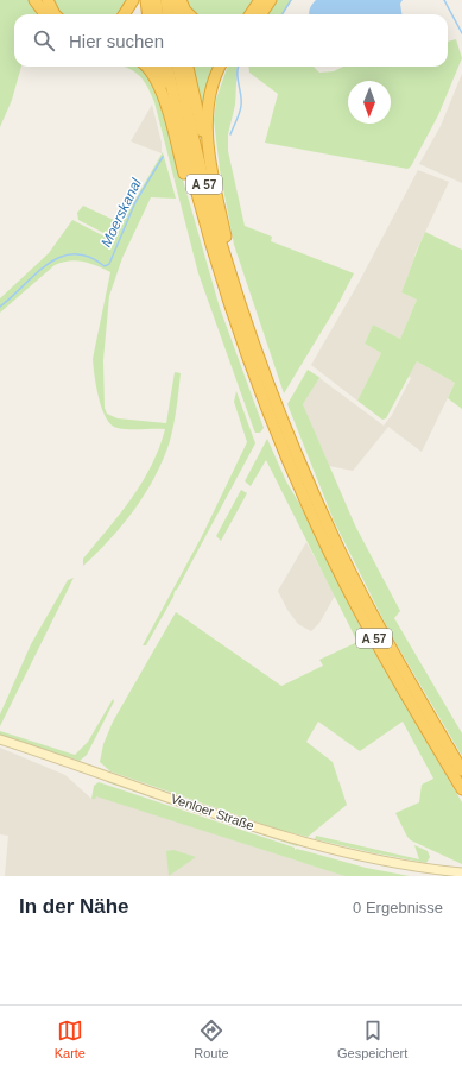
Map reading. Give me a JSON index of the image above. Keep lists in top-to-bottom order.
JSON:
{
  "streets": {
    "highway": ["A 57"],
    "main road": ["Venloer Straße"]
  },
  "water": ["Moerskanal"],
  "north": "bottom",
  "page": {
    "search": "Hier suchen",
    "heading": ["In der Nähe", "0 Ergebnisse"],
    "nav": ["Karte", "Route", "Gespeichert"]
  }
}
